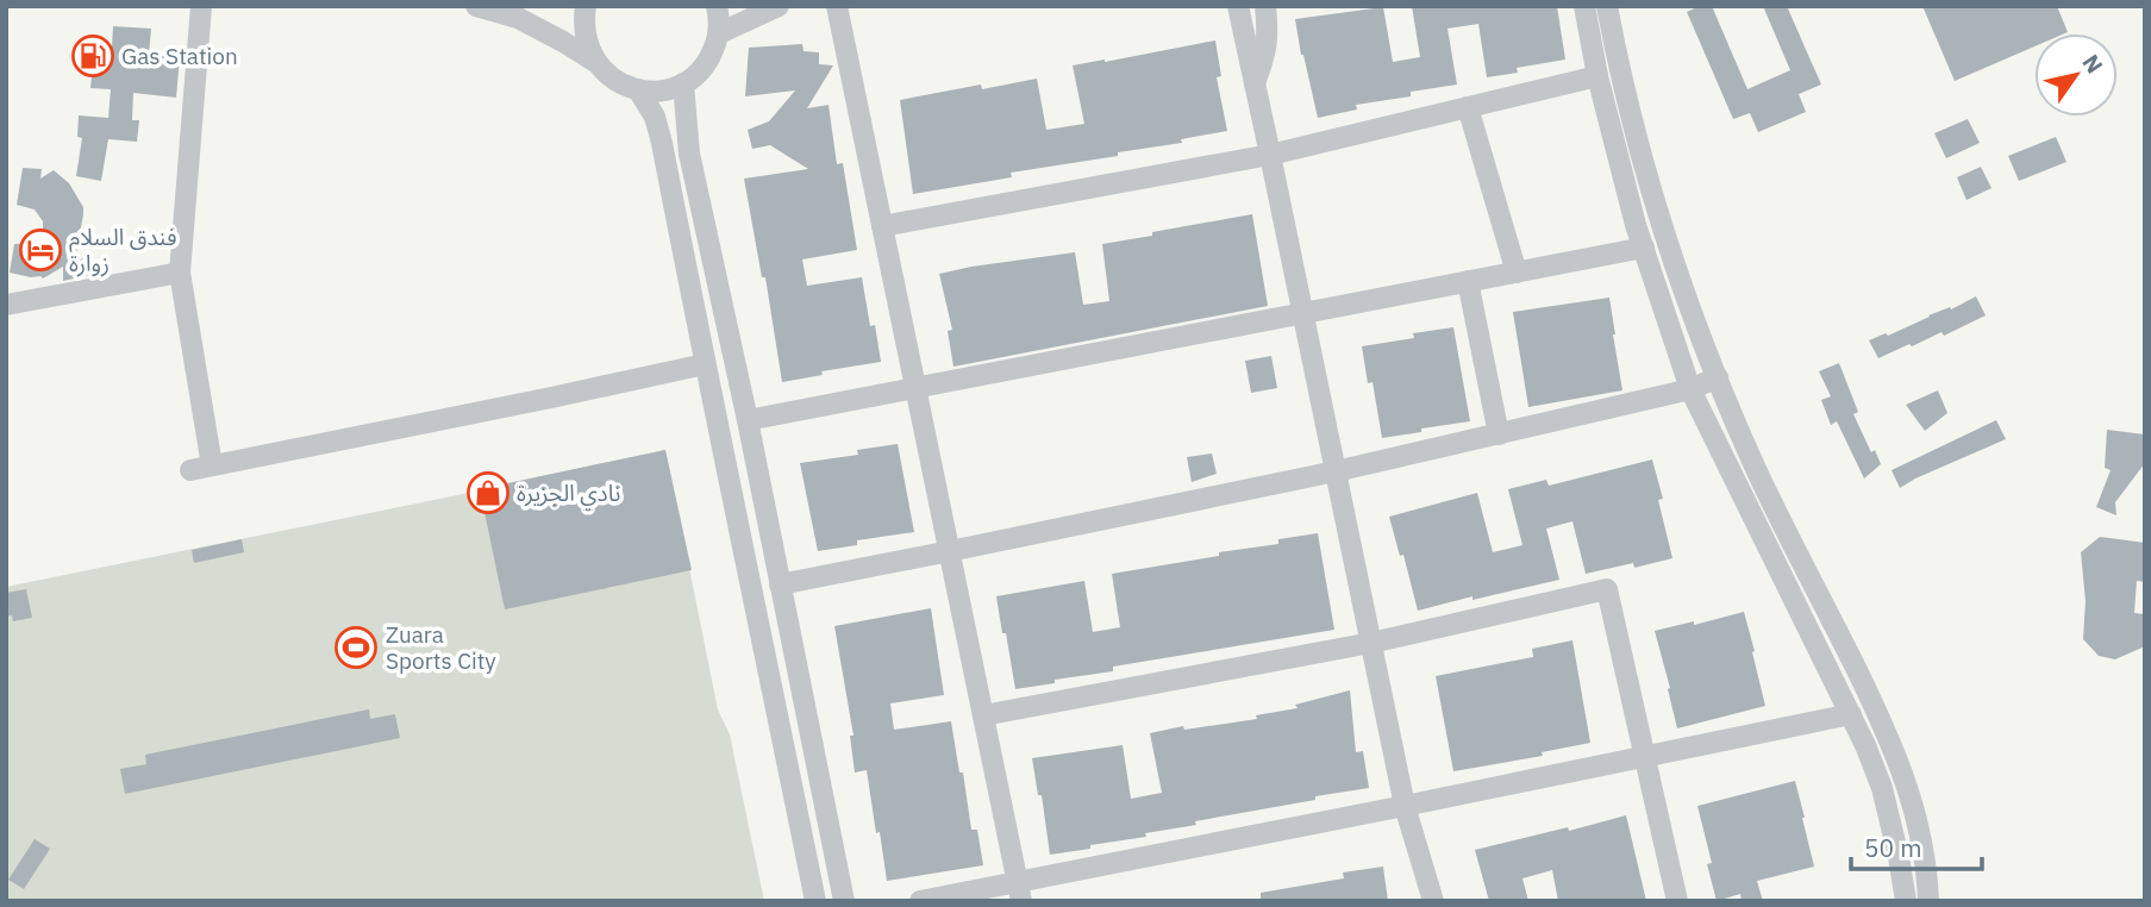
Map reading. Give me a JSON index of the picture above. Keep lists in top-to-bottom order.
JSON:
{
  "places": {
    "fuel station": ["Gas Station"],
    "hotel": ["فندق السلام زوارة"],
    "shop": ["نادي الجزيرة"],
    "sports": ["Zuara Sports City"]
  },
  "scale_bar": "50 m",
  "north": "top right"
}
